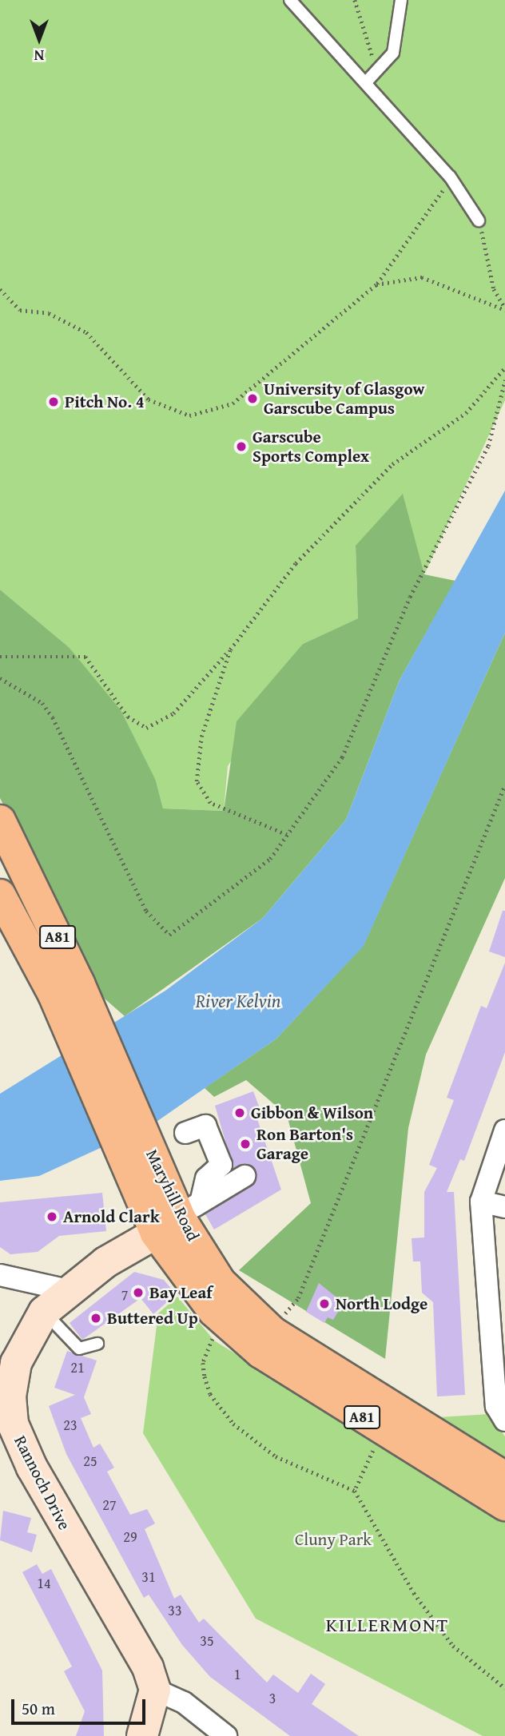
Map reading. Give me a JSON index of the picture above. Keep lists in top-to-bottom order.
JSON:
{
  "streets": {
    "main road": ["A81", "Maryhill Road"],
    "street": ["Rannoch Drive"]
  },
  "crossings": [
    ["Maryhill Road", "Rannoch Drive"]
  ],
  "districts": ["KILLERMONT"],
  "water": ["River Kelvin"],
  "parks": ["Cluny Park"],
  "places": [
    "University of Glasgow Garscube Campus",
    "Pitch No. 4",
    "Garscube Sports Complex",
    "Gibbon & Wilson",
    "Ron Barton's Garage",
    "Arnold Clark",
    "Bay Leaf",
    "North Lodge",
    "Buttered Up"
  ],
  "house_numbers": [
    "7",
    "21",
    "23",
    "25",
    "27",
    "29",
    "31",
    "14",
    "33",
    "35",
    "1",
    "3"
  ],
  "scale_bar": "50 m",
  "north": "bottom"
}
